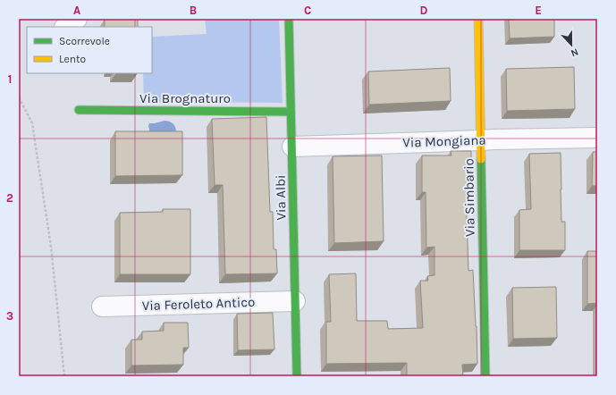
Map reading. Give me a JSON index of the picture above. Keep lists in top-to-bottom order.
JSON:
{
  "streets": {
    "street": [
      "Via Brognaturo",
      "Via Mongiana",
      "Via Albi",
      "Via Simbario",
      "Via Feroleto Antico"
    ]
  },
  "crossings": [
    ["Via Brognaturo", "Via Albi"],
    ["Via Mongiana", "Via Albi"],
    ["Via Mongiana", "Via Simbario"],
    ["Via Albi", "Via Feroleto Antico"]
  ],
  "legend": ["Scorrevole", "Lento"],
  "north": "bottom",
  "grid": {
    "columns": [
      "A",
      "B",
      "C",
      "D",
      "E"
    ],
    "rows": ["1", "2", "3"]
  }
}
